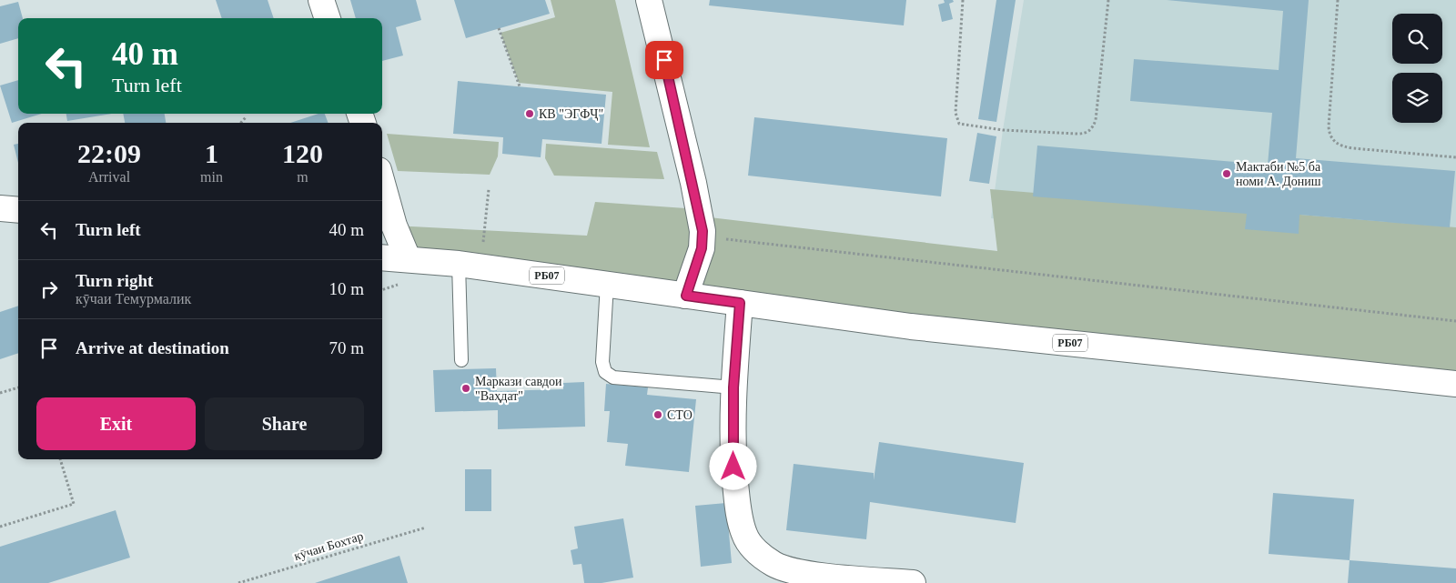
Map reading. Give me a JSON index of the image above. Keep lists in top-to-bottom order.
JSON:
{
  "streets": {
    "main road": ["РБ07"],
    "path": ["кӯчаи Бохтар"]
  },
  "places": [
    "КВ \"ЭГФҶ\"",
    "Мактаби №5 ба номи А. Дониш",
    "Маркази савдои \"Ваҳдат\"",
    "СТО"
  ],
  "page": {
    "turn": ["40 m", "Turn left"],
    "eta": [
      "22:09",
      "Arrival",
      "1",
      "min",
      "120",
      "m"
    ],
    "list": [
      {
        "name": "Turn left",
        "value": "40 m"
      },
      {
        "name": "Turn right",
        "note": "кӯчаи Темурмалик",
        "value": "10 m"
      },
      {
        "name": "Arrive at destination",
        "value": "70 m"
      }
    ],
    "buttons": ["Exit", "Share"]
  }
}
